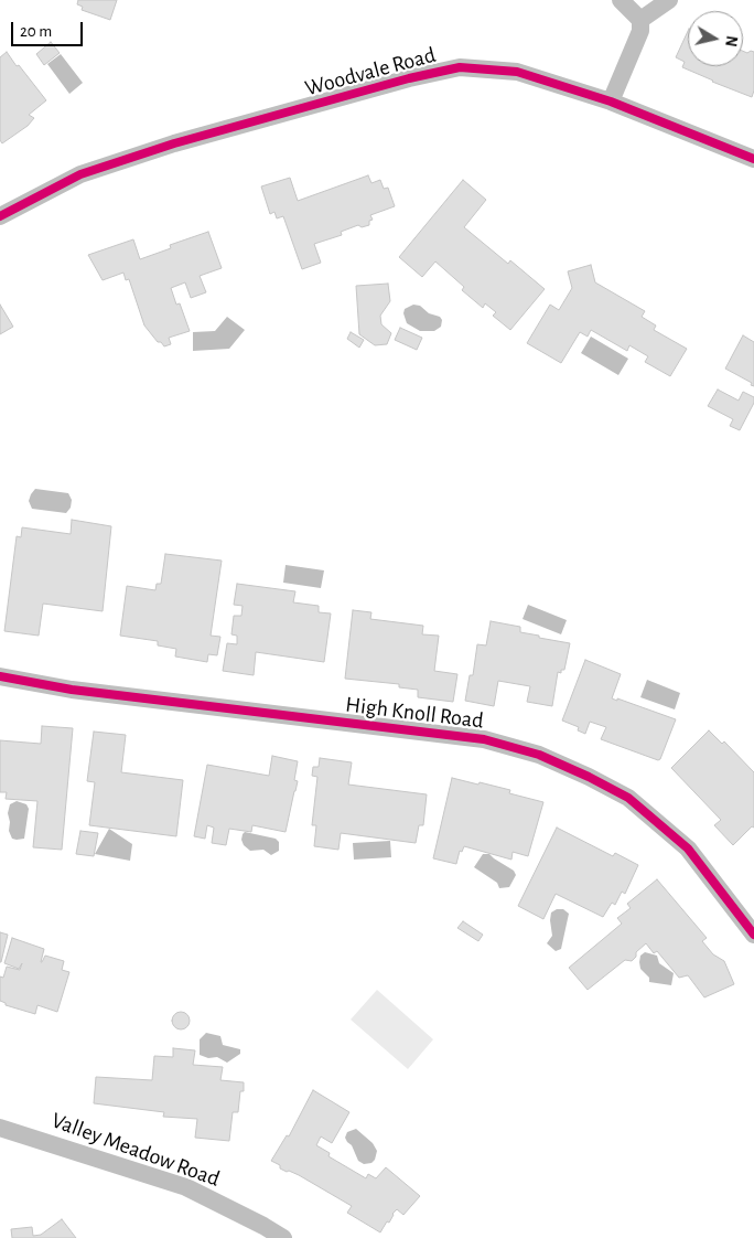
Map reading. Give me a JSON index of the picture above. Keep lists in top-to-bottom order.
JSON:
{
  "streets": {
    "street": ["Woodvale Road", "High Knoll Road", "Valley Meadow Road"]
  },
  "scale_bar": "20 m",
  "north": "right"
}
